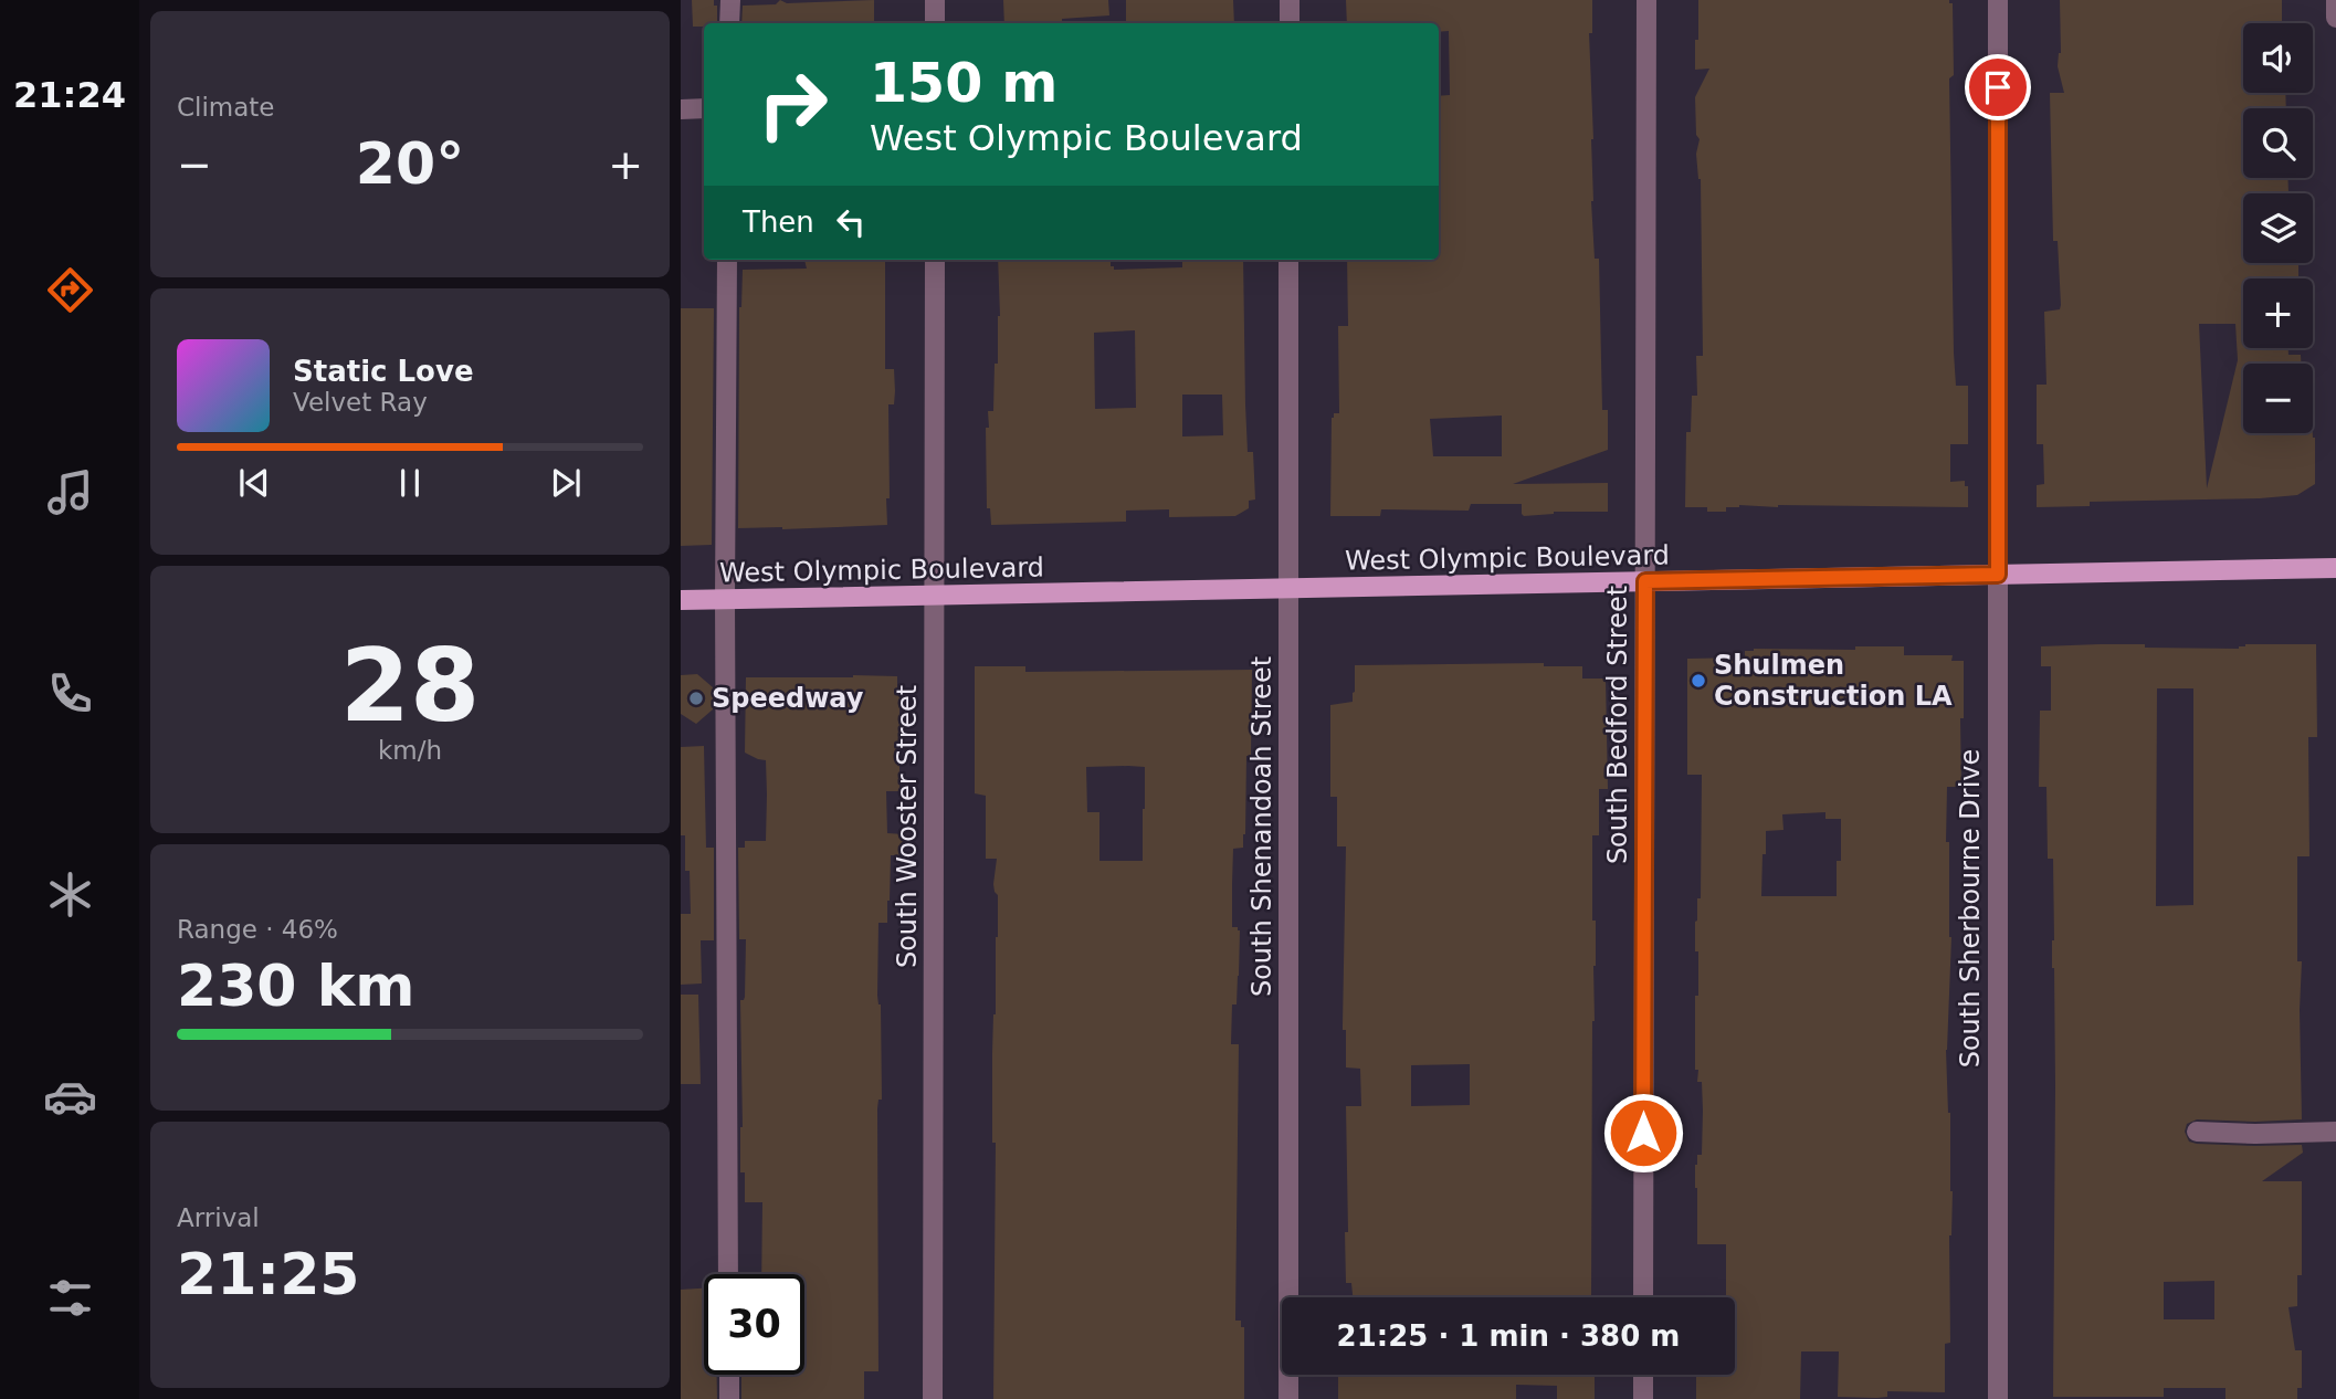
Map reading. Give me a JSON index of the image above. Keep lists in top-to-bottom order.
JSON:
{
  "streets": {
    "main road": ["West Olympic Boulevard"],
    "street": [
      "South Bedford Street",
      "South Wooster Street",
      "South Shenandoah Street",
      "South Sherbourne Drive"
    ]
  },
  "crossings": [
    ["West Olympic Boulevard", "South Bedford Street"],
    ["West Olympic Boulevard", "South Wooster Street"],
    ["West Olympic Boulevard", "South Shenandoah Street"],
    ["West Olympic Boulevard", "South Sherbourne Drive"]
  ],
  "places": ["Shulmen Construction LA", "Speedway"],
  "page": {
    "tabs": "21:24",
    "tile": [
      "Climate",
      ["28", "km/h"],
      ["Range · 46%", "230 km"],
      ["Arrival", "21:25"]
    ],
    "map_buttons": ["+", "−"],
    "turn": ["150 m", "West Olympic Boulevard"],
    "heat": ["−", "20°", "+"],
    "then": "Then",
    "song": ["Static Love", "Velvet Ray"],
    "limit": "30",
    "trip": "21:25 · 1 min · 380 m"
  }
}
